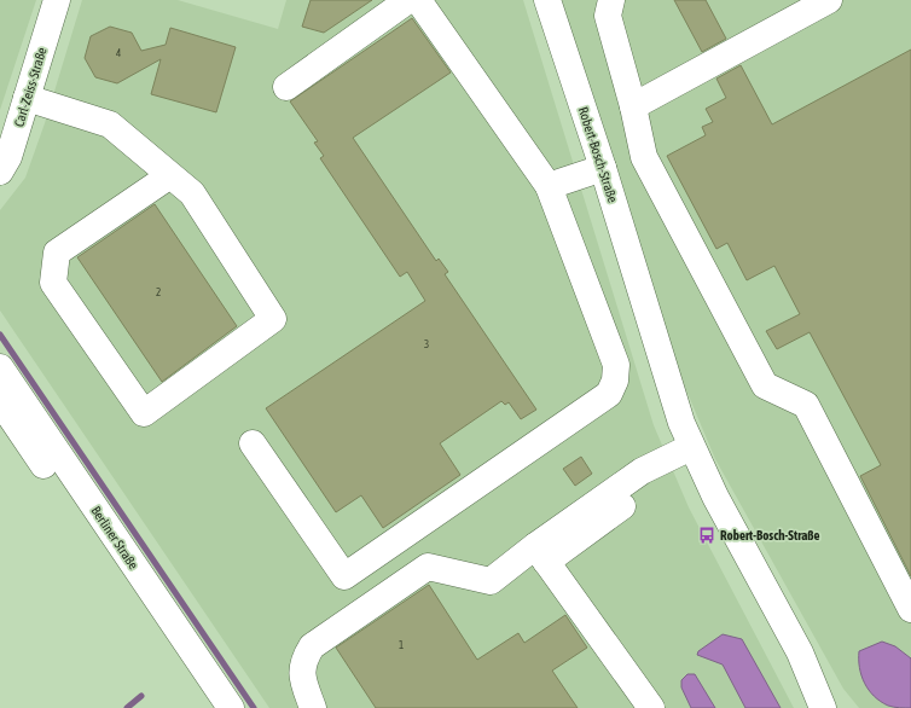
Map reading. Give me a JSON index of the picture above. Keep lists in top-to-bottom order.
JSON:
{
  "streets": {
    "street": ["Carl-Zeiss-Straße", "Robert-Bosch-Straße", "Berliner Straße"]
  },
  "places": {
    "bus stop": ["Robert-Bosch-Straße"]
  },
  "house_numbers": [
    "4",
    "2",
    "3",
    "1"
  ]
}
